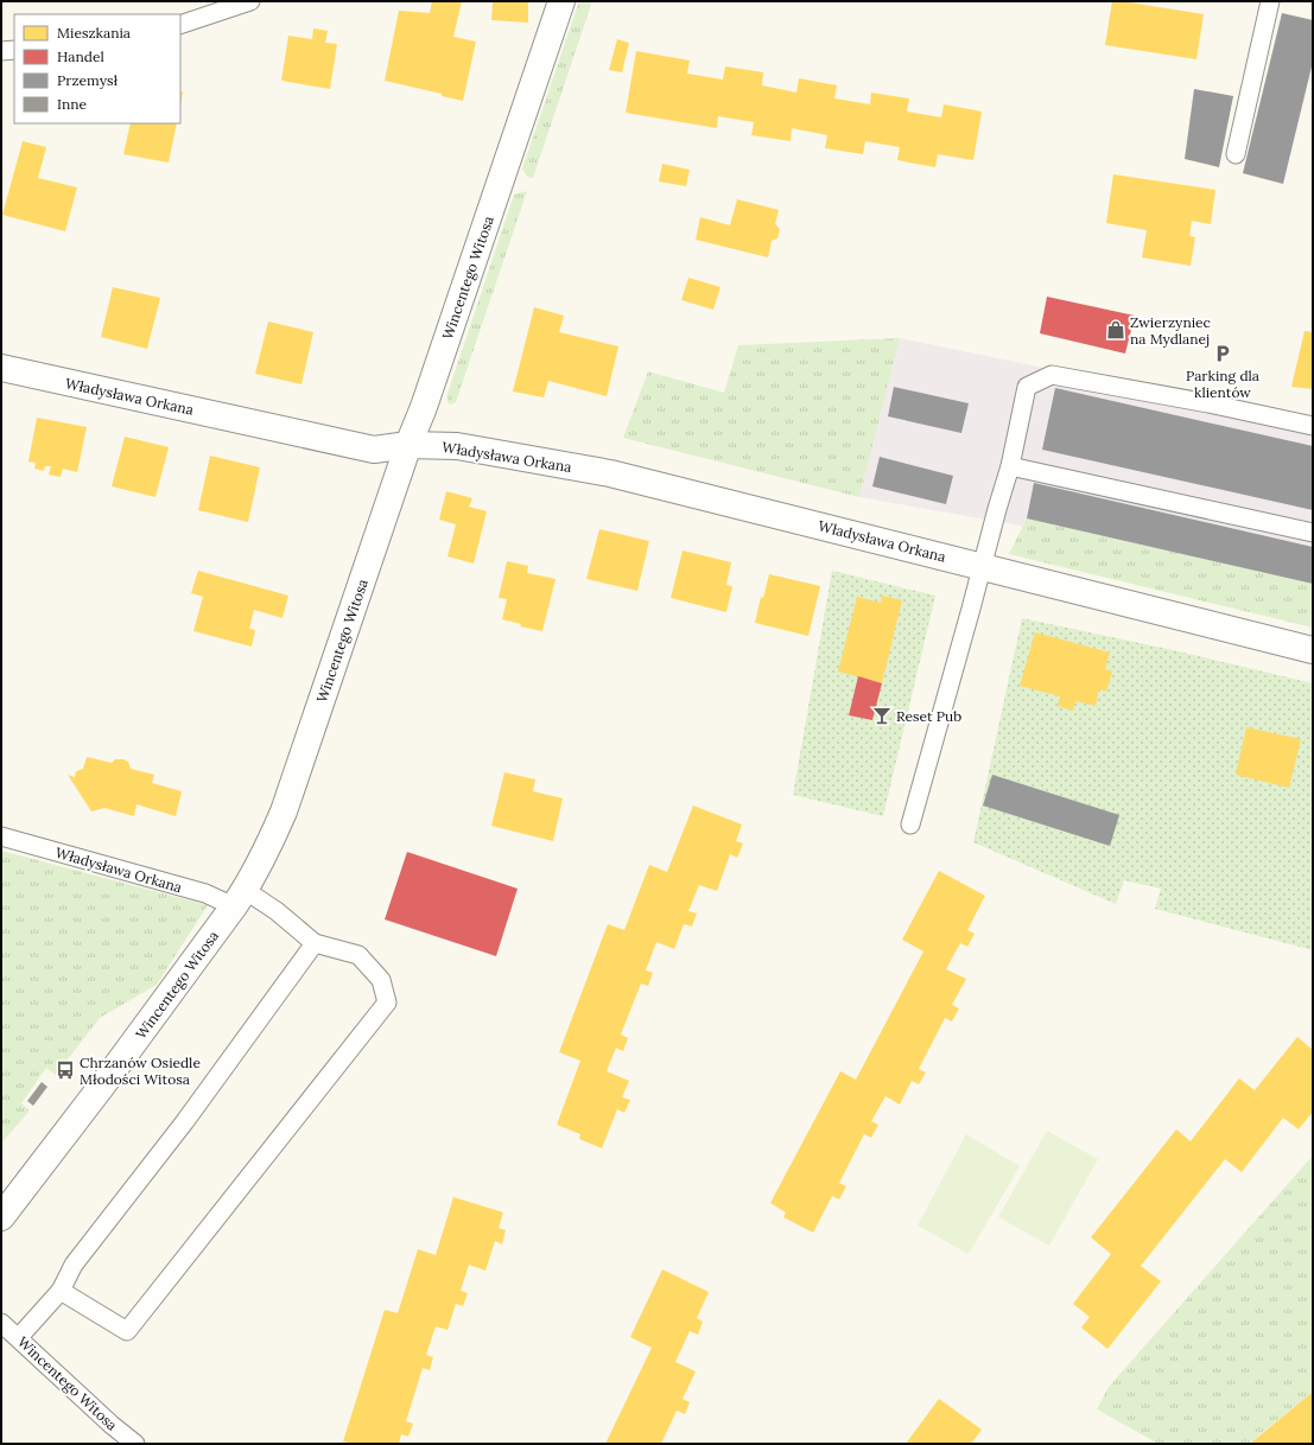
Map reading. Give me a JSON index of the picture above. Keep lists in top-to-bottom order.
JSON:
{
  "streets": {
    "street": ["Wincentego Witosa", "Władysława Orkana"]
  },
  "crossings": [
    ["Wincentego Witosa", "Władysława Orkana"]
  ],
  "places": {
    "shop": ["Zwierzyniec na Mydlanej"],
    "parking": ["Parking dla klientów"],
    "bar": ["Reset Pub"],
    "bus stop": ["Chrzanów Osiedle Młodości Witosa"]
  },
  "legend": [
    "Mieszkania",
    "Handel",
    "Przemysł",
    "Inne"
  ]
}
